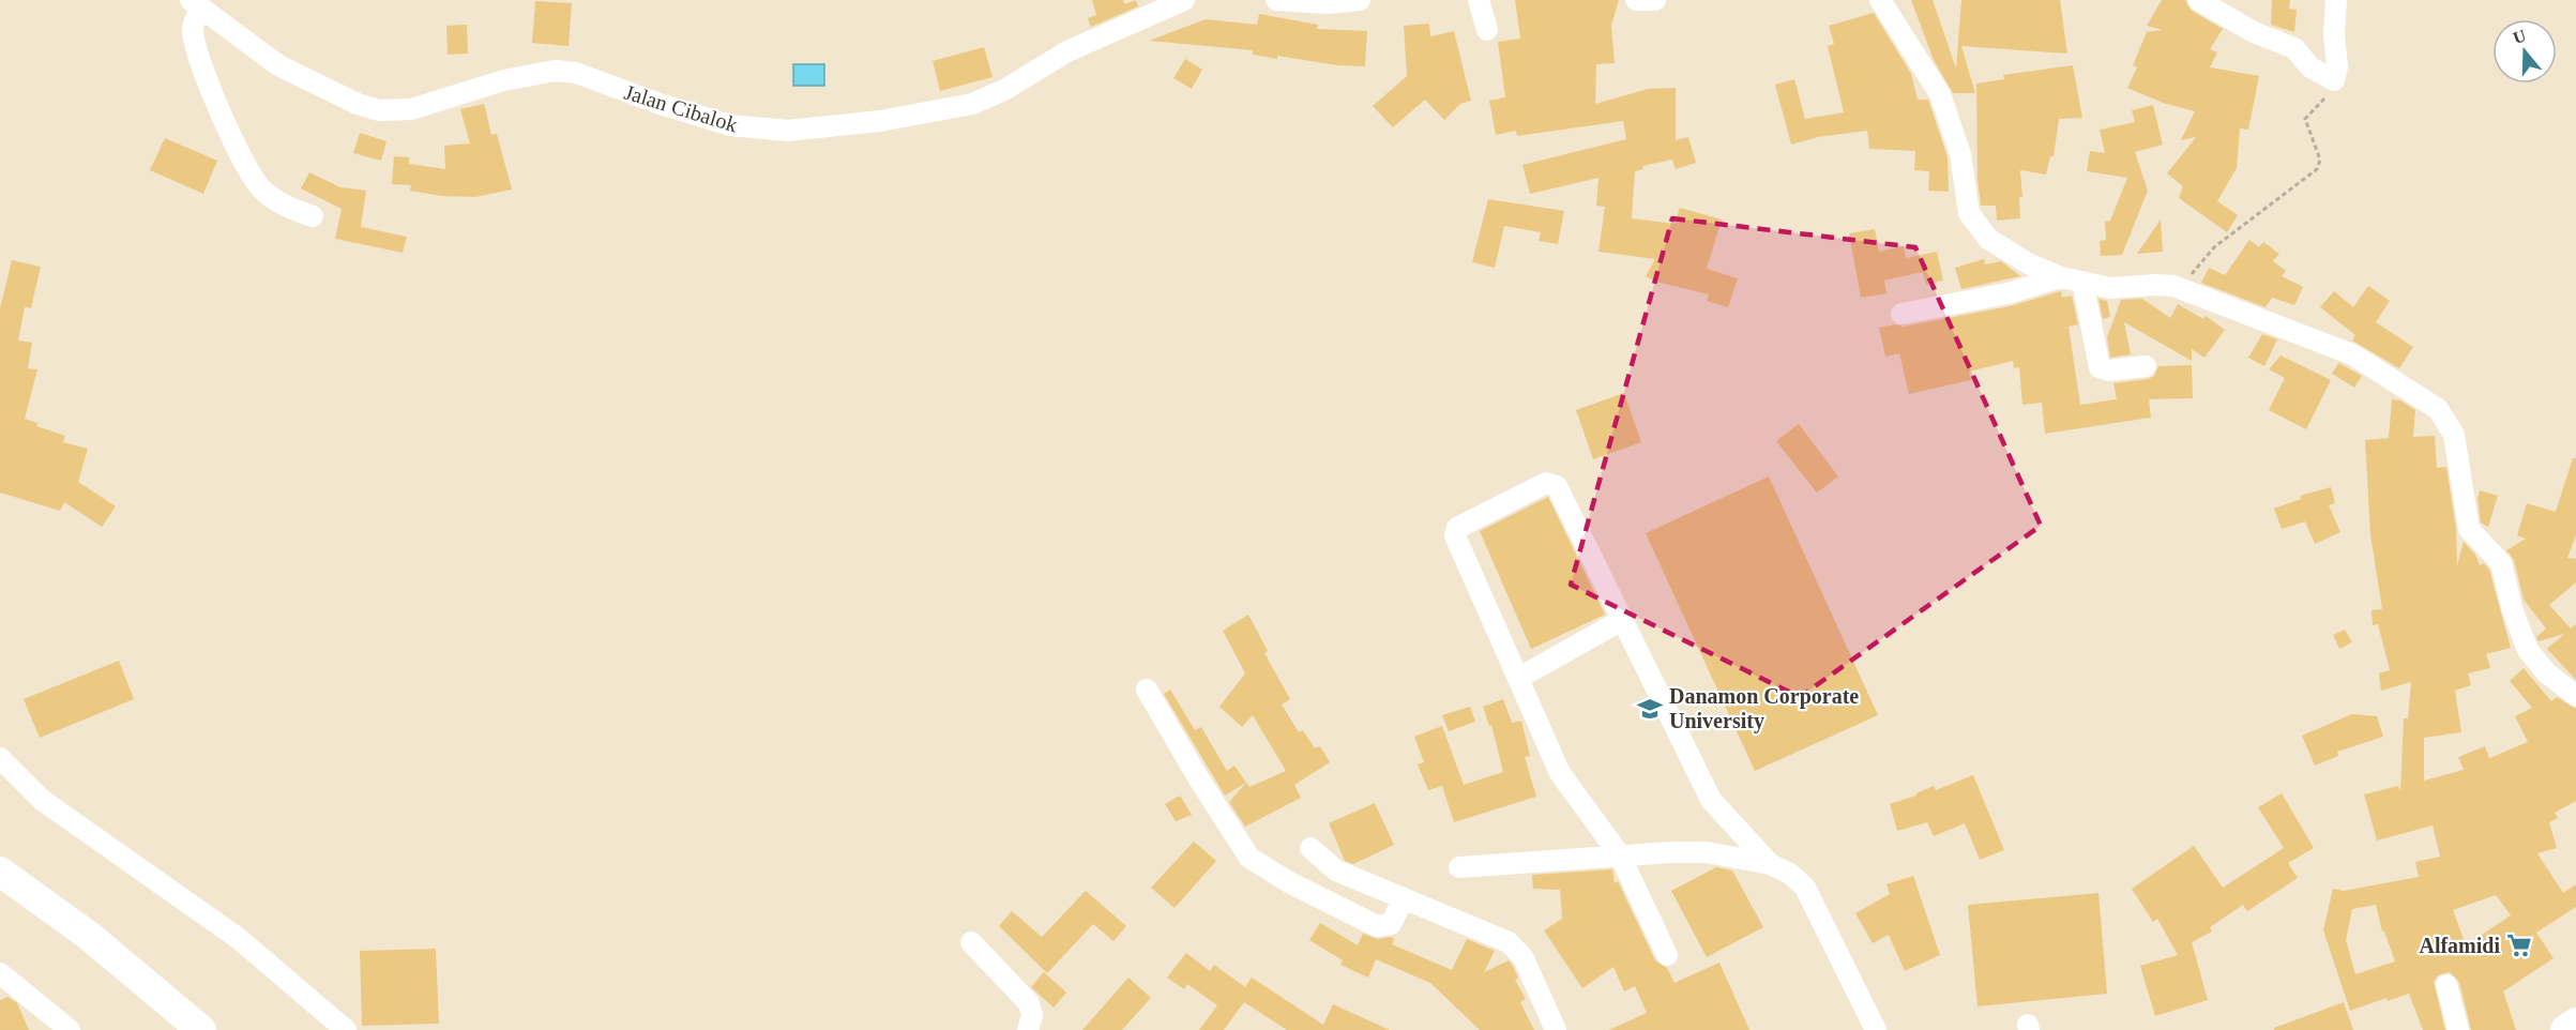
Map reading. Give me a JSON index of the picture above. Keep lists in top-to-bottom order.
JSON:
{
  "streets": {
    "street": ["Jalan Cibalok"]
  },
  "places": {
    "school or university": ["Danamon Corporate University"],
    "supermarket": ["Alfamidi"]
  },
  "north": "top"
}
